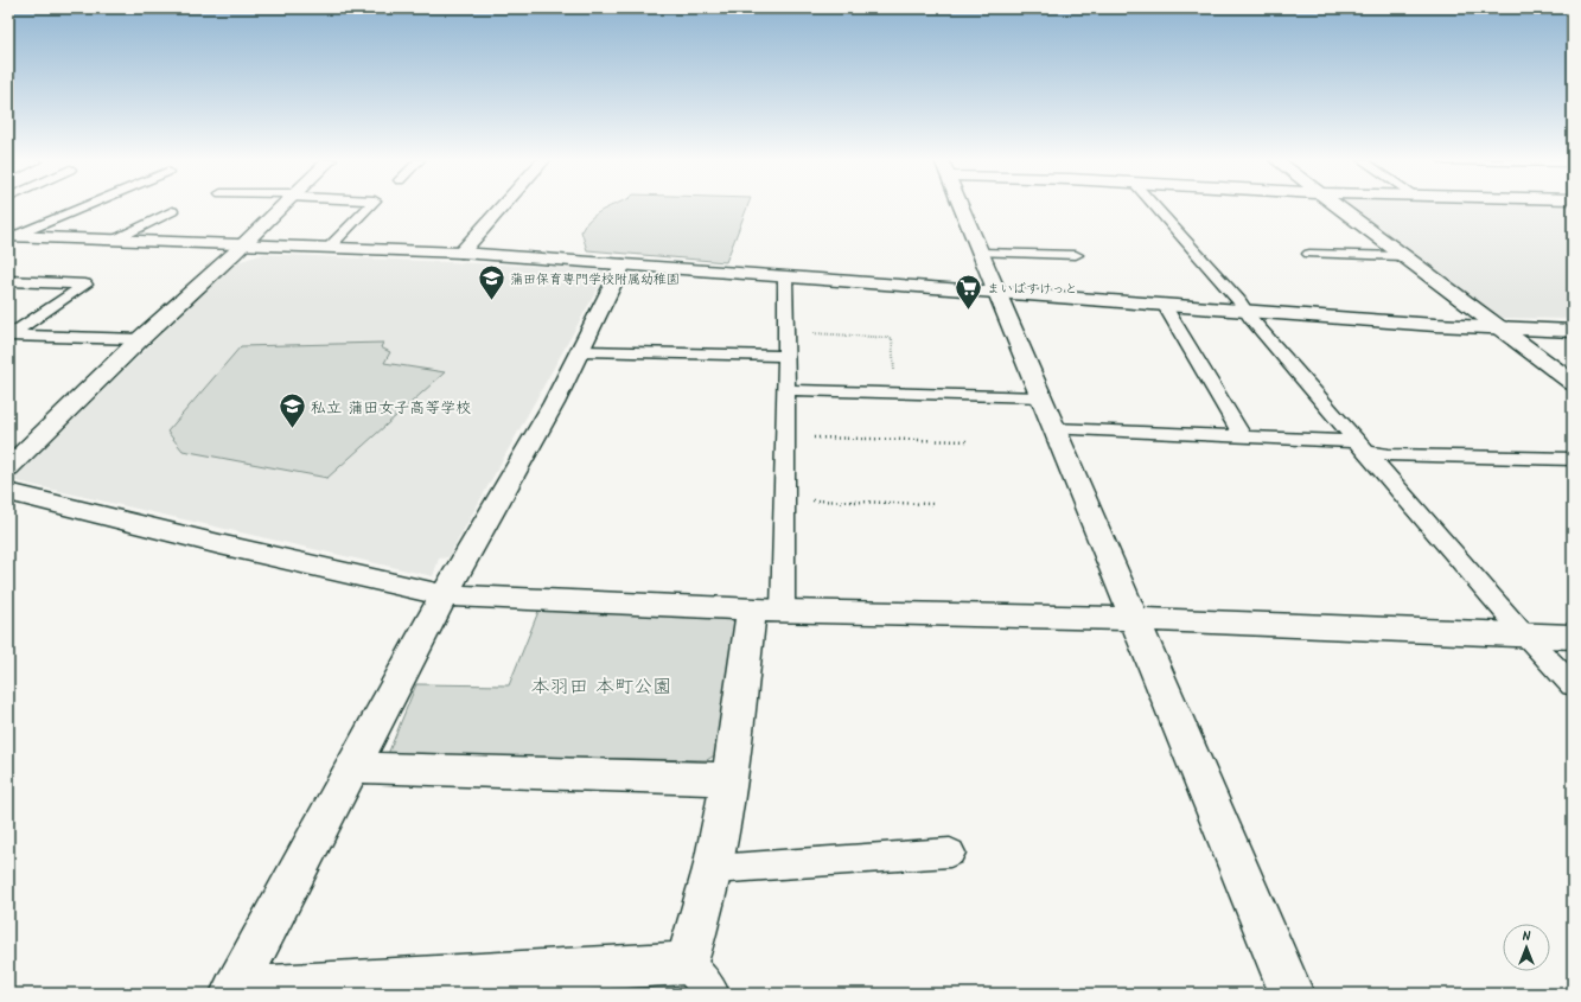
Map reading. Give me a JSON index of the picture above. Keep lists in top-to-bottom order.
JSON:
{
  "parks": ["本羽田 本町公園"],
  "places": {
    "school or university": ["蒲田保育専門学校附属幼稚園", "私立 蒲田女子高等学校"],
    "supermarket": ["まいばすけっと"]
  },
  "north": "top"
}
